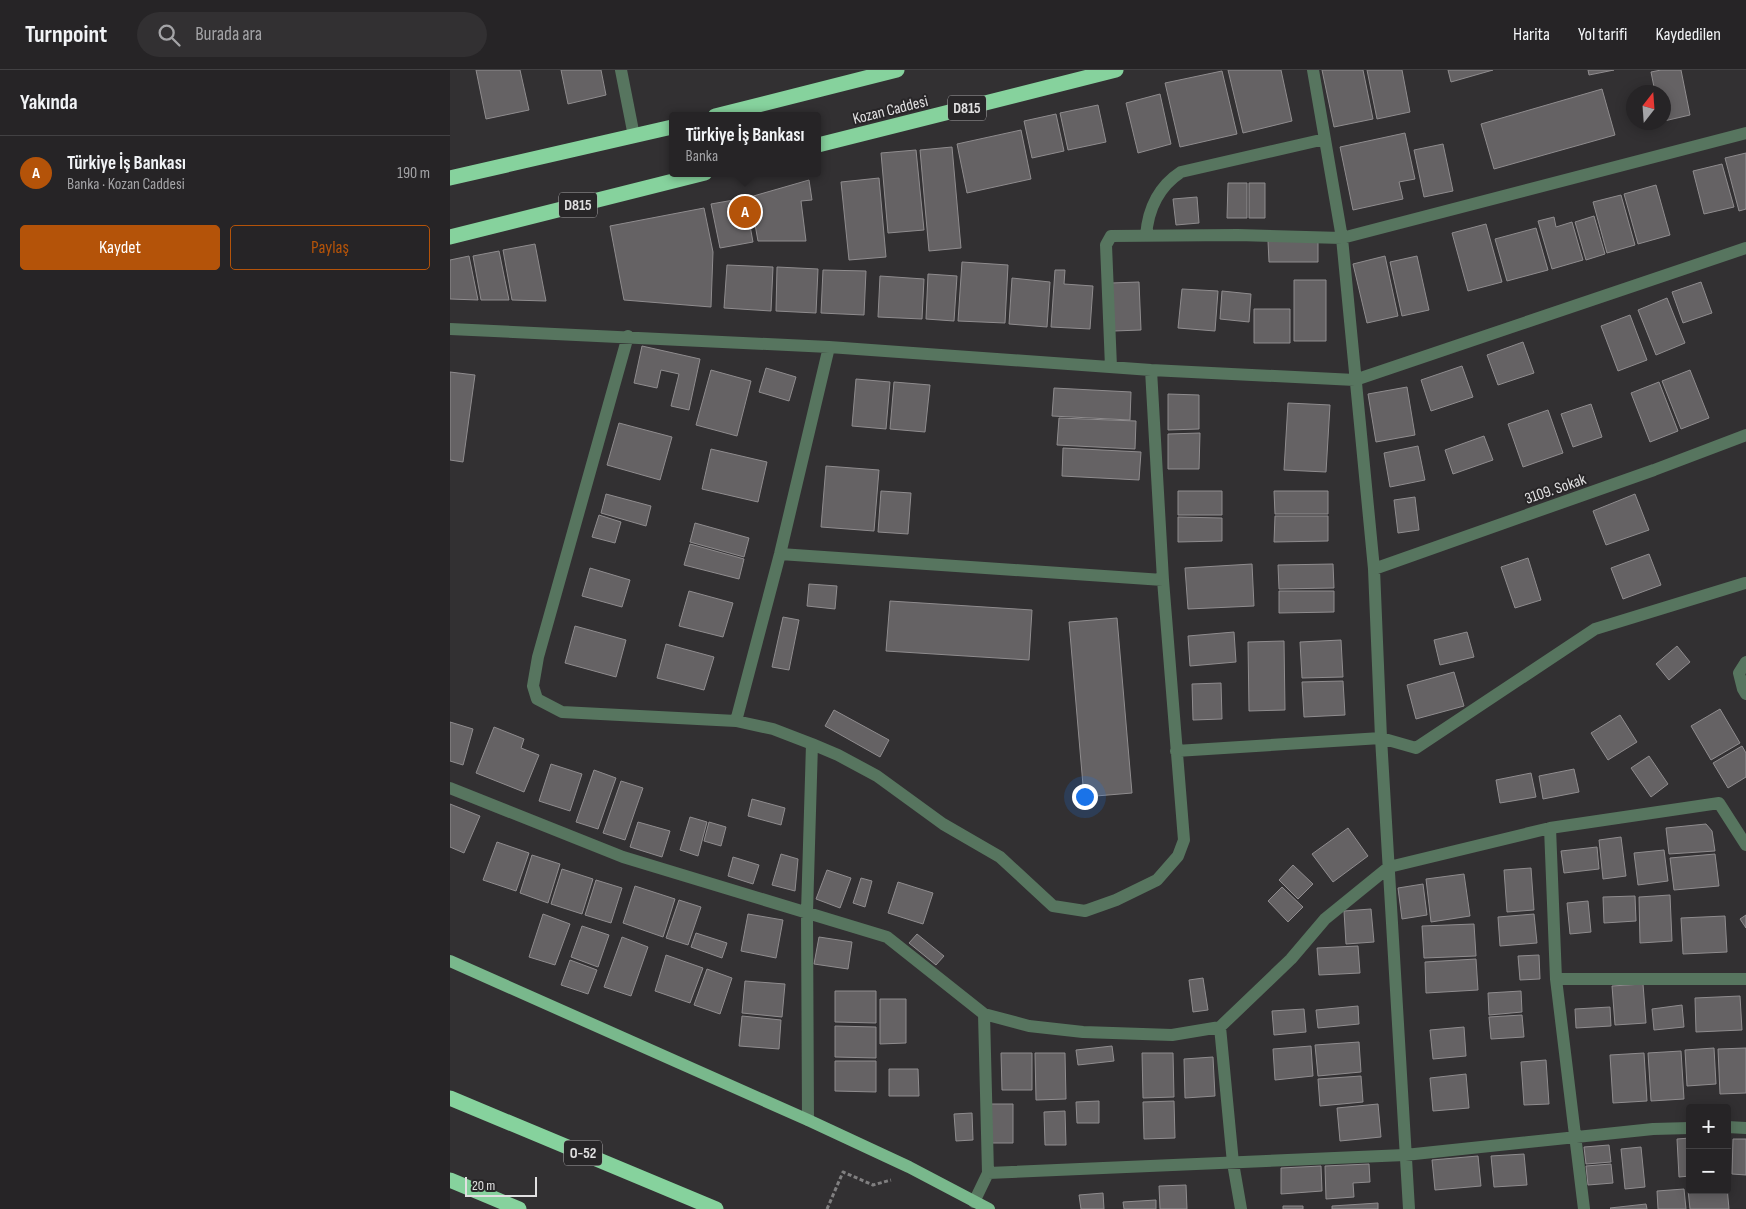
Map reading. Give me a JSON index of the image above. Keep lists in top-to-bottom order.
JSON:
{
  "streets": {
    "highway": ["D815", "Kozan Caddesi", "O-52"],
    "street": ["3109. Sokak"]
  },
  "scale_bar": "20 m",
  "north": "top",
  "page": {
    "header": "Turnpoint",
    "search": "Burada ara",
    "nav": ["Harita", "Yol tarifi", "Kaydedilen"],
    "heading": "Yakında",
    "popup": ["Türkiye İş Bankası", "Banka"],
    "list": [
      {
        "mark": "A",
        "name": "Türkiye İş Bankası",
        "note": "Banka · Kozan Caddesi",
        "value": "190 m"
      }
    ],
    "pins": "A",
    "buttons": ["Kaydet", "Paylaş"],
    "map_buttons": ["+", "−"],
    "scale": "20 m"
  }
}
